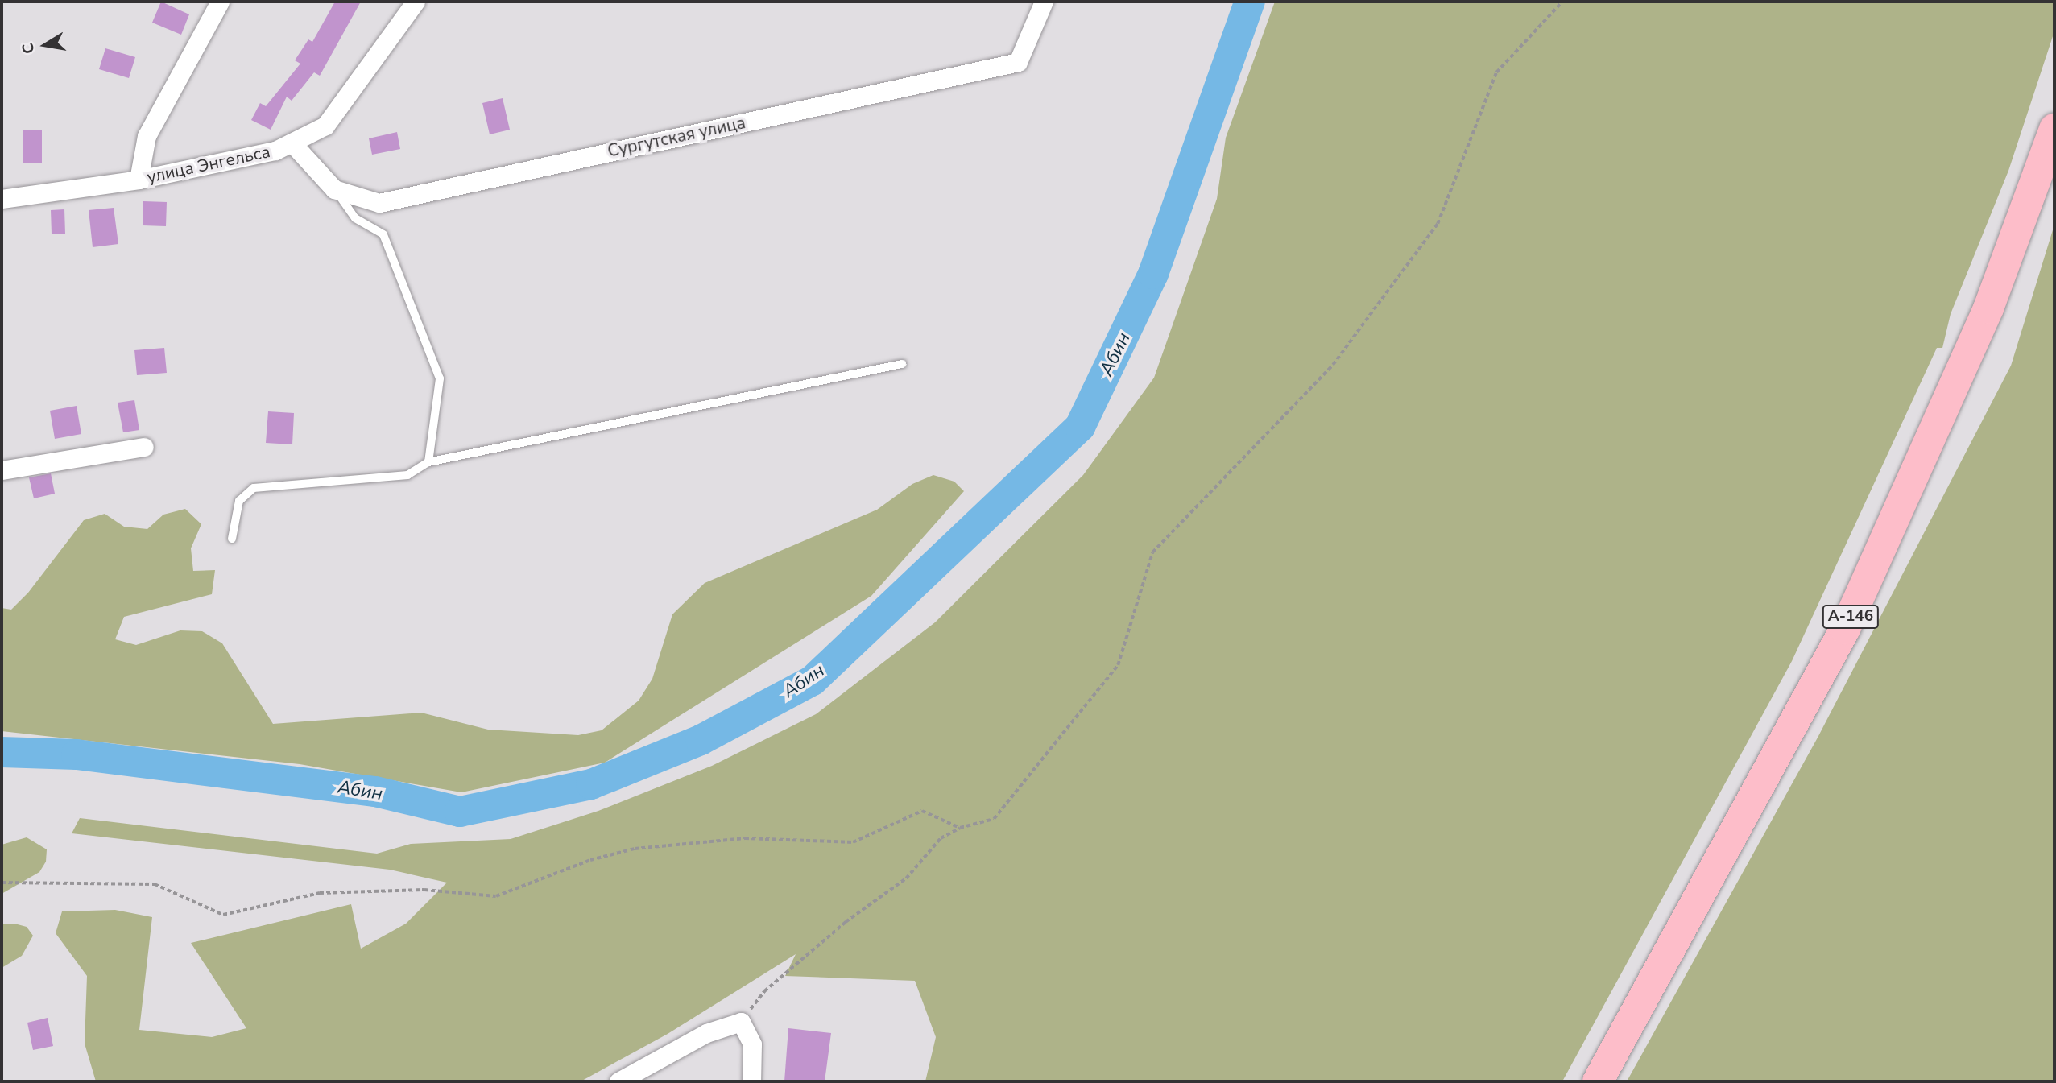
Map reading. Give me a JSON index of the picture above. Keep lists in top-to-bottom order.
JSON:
{
  "streets": {
    "highway": ["А-146"],
    "street": ["Сургутская улица", "улица Энгельса"]
  },
  "water": ["Абин"],
  "north": "left"
}
